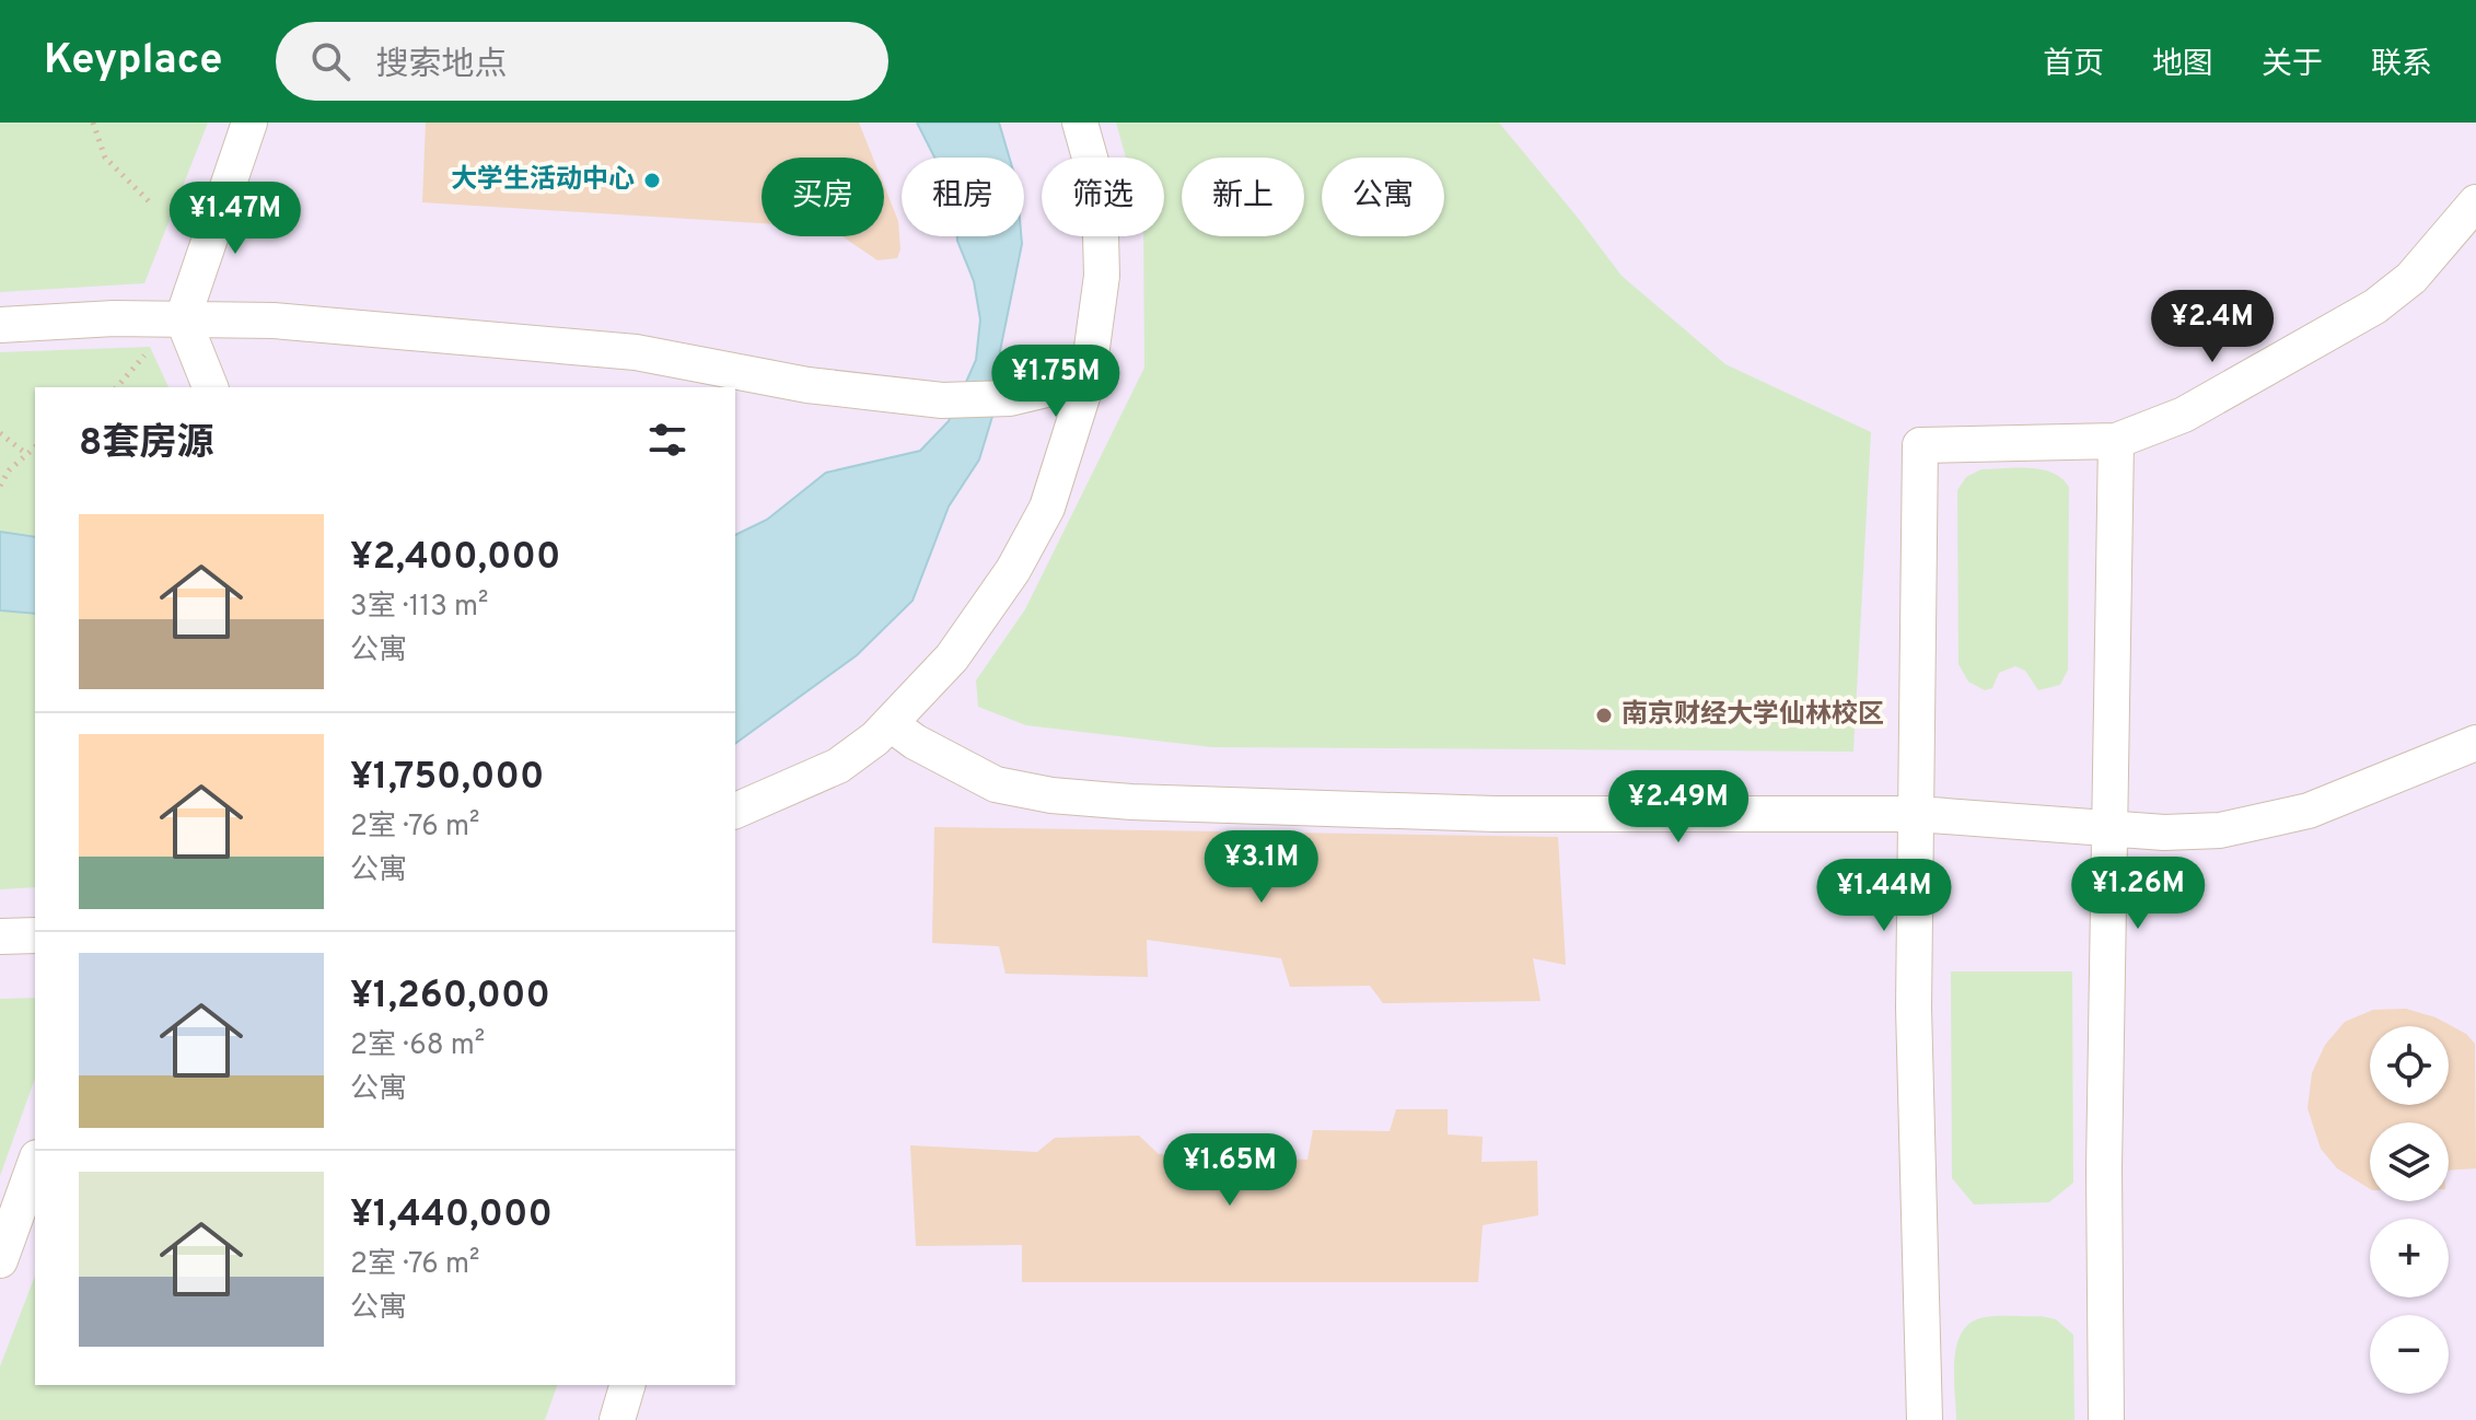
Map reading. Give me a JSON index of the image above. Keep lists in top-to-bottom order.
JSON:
{
  "places": ["大学生活动中心", "南京财经大学仙林校区"],
  "page": {
    "header": "Keyplace",
    "search": "搜索地点",
    "nav": [
      "首页",
      "地图",
      "关于",
      "联系"
    ],
    "chip": [
      "买房",
      "租房",
      "筛选",
      "新上",
      "公寓"
    ],
    "price": [
      "¥1.47M",
      "¥2.4M",
      "¥1.75M",
      "¥2.49M",
      "¥3.1M",
      "¥1.26M",
      "¥1.44M",
      "¥1.65M"
    ],
    "heading": "8套房源",
    "list": [
      {
        "name": "¥2,400,000",
        "note": "3室 · 113 m² · 公寓"
      },
      {
        "name": "¥1,750,000",
        "note": "2室 · 76 m² · 公寓"
      },
      {
        "name": "¥1,260,000",
        "note": "2室 · 68 m² · 公寓"
      },
      {
        "name": "¥1,440,000",
        "note": "2室 · 76 m² · 公寓"
      }
    ],
    "map_buttons": ["+", "−"]
  }
}
